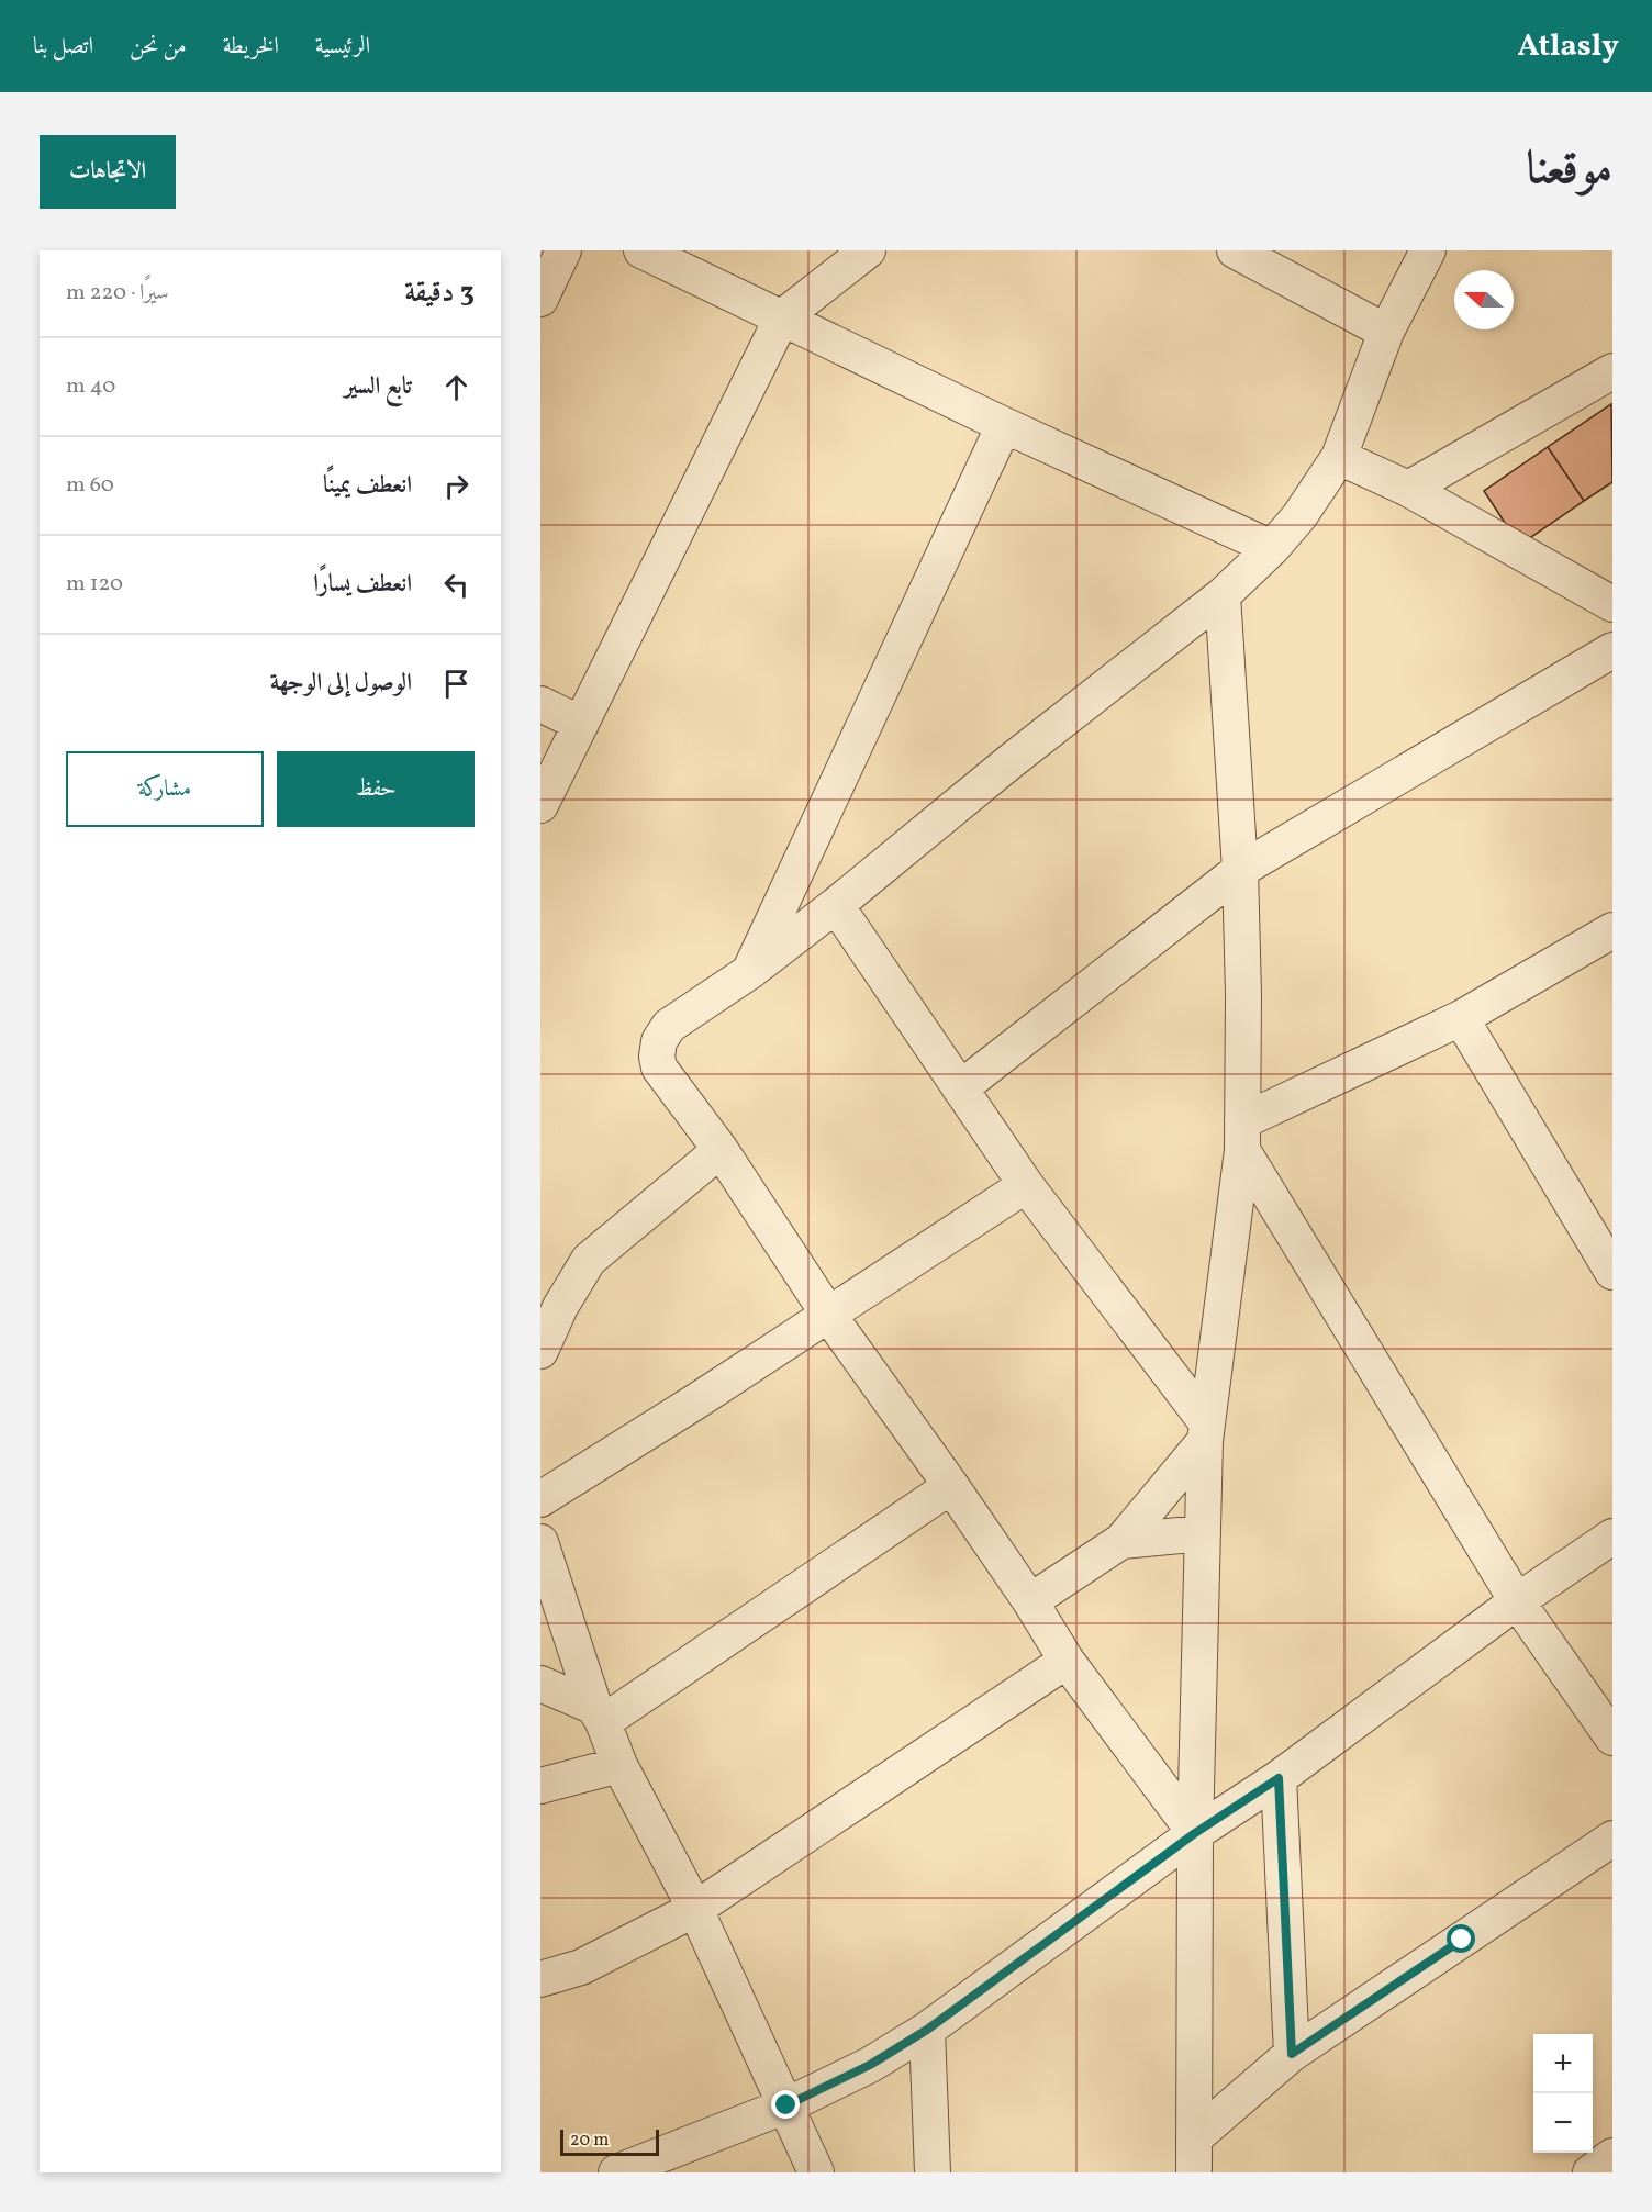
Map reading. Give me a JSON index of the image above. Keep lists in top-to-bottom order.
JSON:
{
  "scale_bar": "20 m",
  "north": "left",
  "page": {
    "header": "Atlasly",
    "nav": [
      "الرئيسية",
      "الخريطة",
      "من نحن",
      "اتصل بنا"
    ],
    "title": "موقعنا",
    "buttons": [
      "الاتجاهات",
      ["حفظ", "مشاركة"]
    ],
    "heading": ["3 دقيقة", "سيرًا · 220 m"],
    "list": [
      ["تابع السير", "40 m"],
      ["انعطف يمينًا", "60 m"],
      ["انعطف يسارًا", "120 m"],
      "الوصول إلى الوجهة"
    ],
    "map_buttons": ["+", "−"],
    "scale": "20 m"
  }
}
